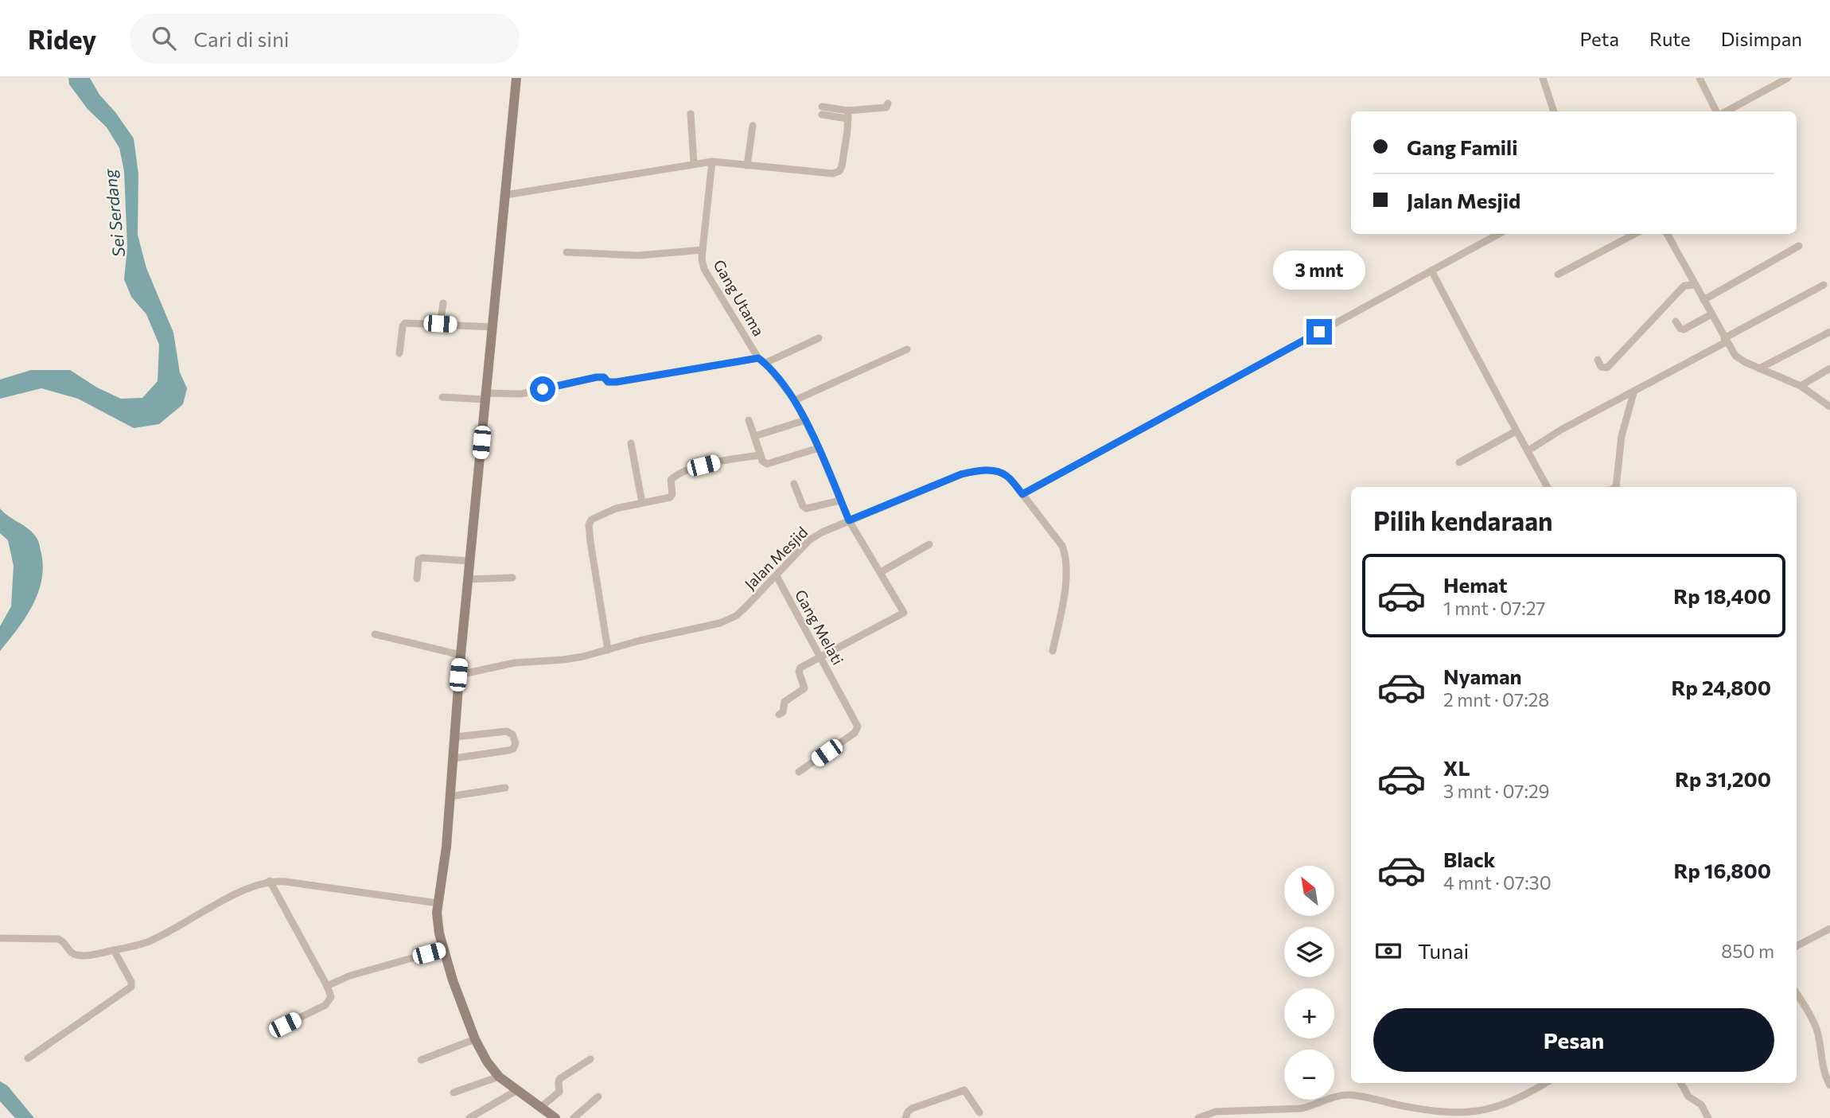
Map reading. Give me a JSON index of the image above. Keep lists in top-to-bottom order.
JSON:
{
  "streets": {
    "street": ["Gang Utama", "Jalan Mesjid", "Gang Melati"]
  },
  "crossings": [
    ["Gang Utama", "Jalan Mesjid"],
    ["Gang Utama", "Gang Melati"],
    ["Jalan Mesjid", "Gang Melati"]
  ],
  "water": ["Sei Serdang"],
  "north": "top left",
  "page": {
    "header": "Ridey",
    "search": "Cari di sini",
    "nav": ["Peta", "Rute", "Disimpan"],
    "banner": ["Gang Famili", "Jalan Mesjid"],
    "bubble": "3 mnt",
    "heading": "Pilih kendaraan",
    "list": [
      {
        "name": "Hemat",
        "note": "1 mnt · 07:27",
        "value": "Rp 18,400"
      },
      {
        "name": "Nyaman",
        "note": "2 mnt · 07:28",
        "value": "Rp 24,800"
      },
      {
        "name": "XL",
        "note": "3 mnt · 07:29",
        "value": "Rp 31,200"
      },
      {
        "name": "Black",
        "note": "4 mnt · 07:30",
        "value": "Rp 16,800"
      }
    ],
    "map_buttons": ["+", "−"],
    "pay": ["Tunai", "850 m"],
    "buttons": "Pesan"
  }
}
